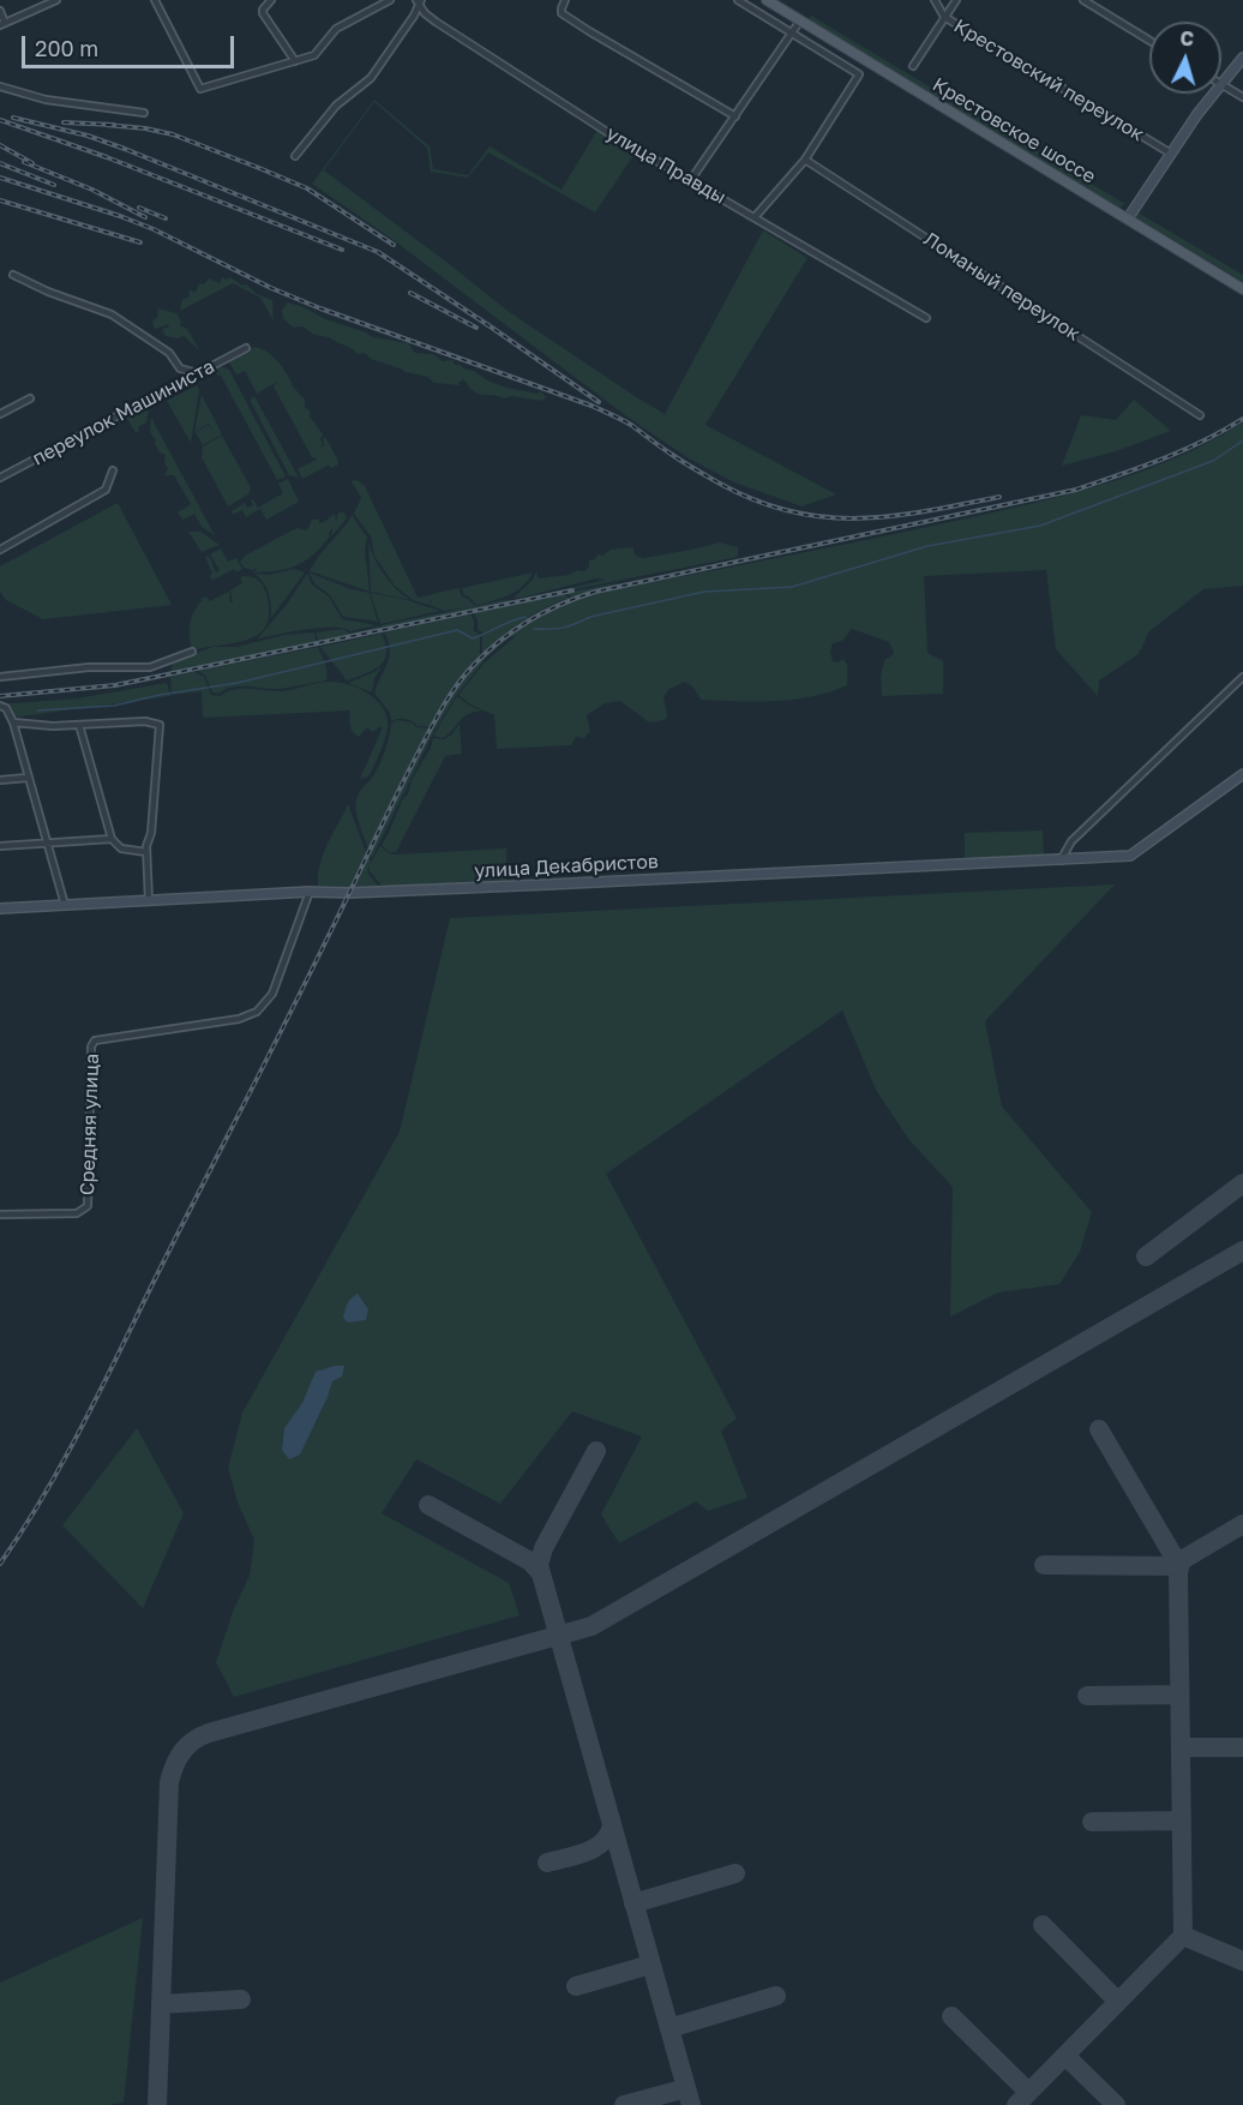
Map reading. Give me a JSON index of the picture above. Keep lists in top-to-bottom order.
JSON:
{
  "streets": {
    "main road": ["Крестовское шоссе"],
    "street": [
      "Крестовский переулок",
      "улица Правды",
      "Ломаный переулок",
      "переулок Машиниста",
      "улица Декабристов",
      "Средняя улица"
    ]
  },
  "crossings": [
    ["улица Декабристов", "Средняя улица"]
  ],
  "scale_bar": "200 m",
  "north": "top"
}
